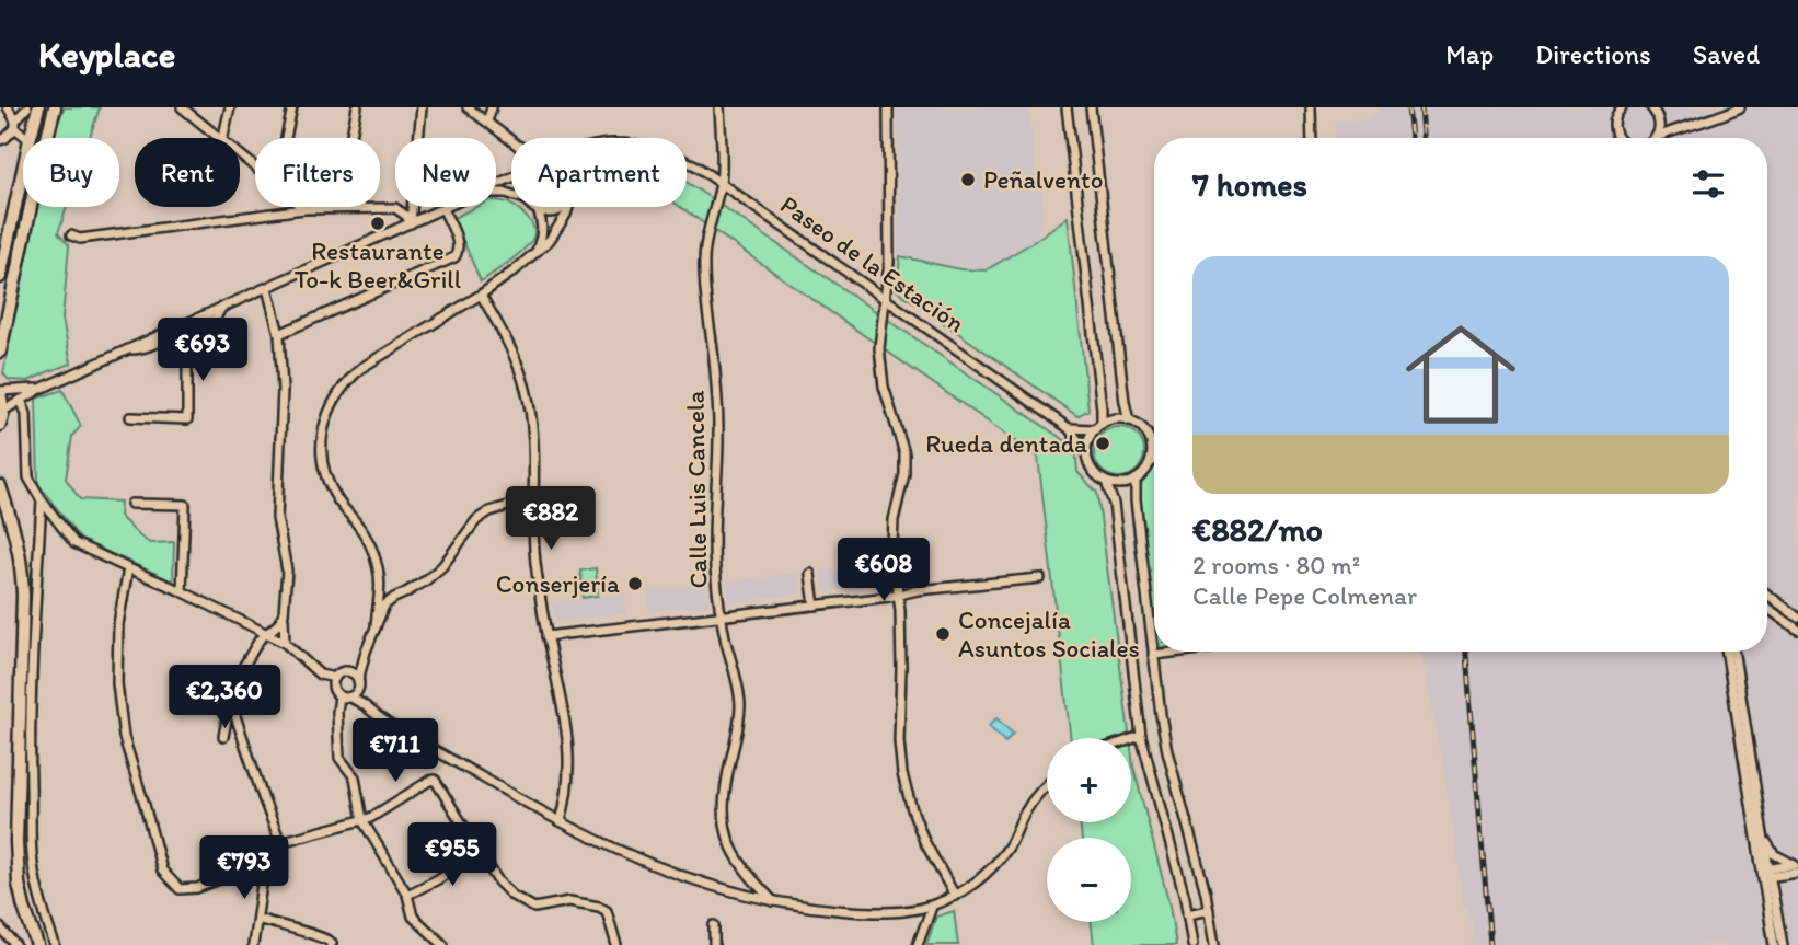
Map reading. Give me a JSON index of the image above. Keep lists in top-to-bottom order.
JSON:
{
  "streets": {
    "street": ["Paseo de la Estación", "Calle Luis Cancela"]
  },
  "crossings": [
    ["Paseo de la Estación", "Calle Luis Cancela"]
  ],
  "places": [
    "Peñalvento",
    "Restaurante To-k Beer&Grill",
    "Rueda dentada",
    "Conserjería",
    "Concejalía Asuntos Sociales"
  ],
  "page": {
    "header": "Keyplace",
    "nav": ["Map", "Directions", "Saved"],
    "chip": [
      "Buy",
      "Rent",
      "Filters",
      "New",
      "Apartment"
    ],
    "heading": "7 homes",
    "list": [
      {
        "name": "€882/mo",
        "note": "2 rooms · 80 m² · Calle Pepe Colmenar"
      }
    ],
    "price": [
      "€693",
      "€882",
      "€608",
      "€2,360",
      "€711",
      "€955",
      "€793"
    ],
    "map_buttons": ["+", "−"]
  }
}
